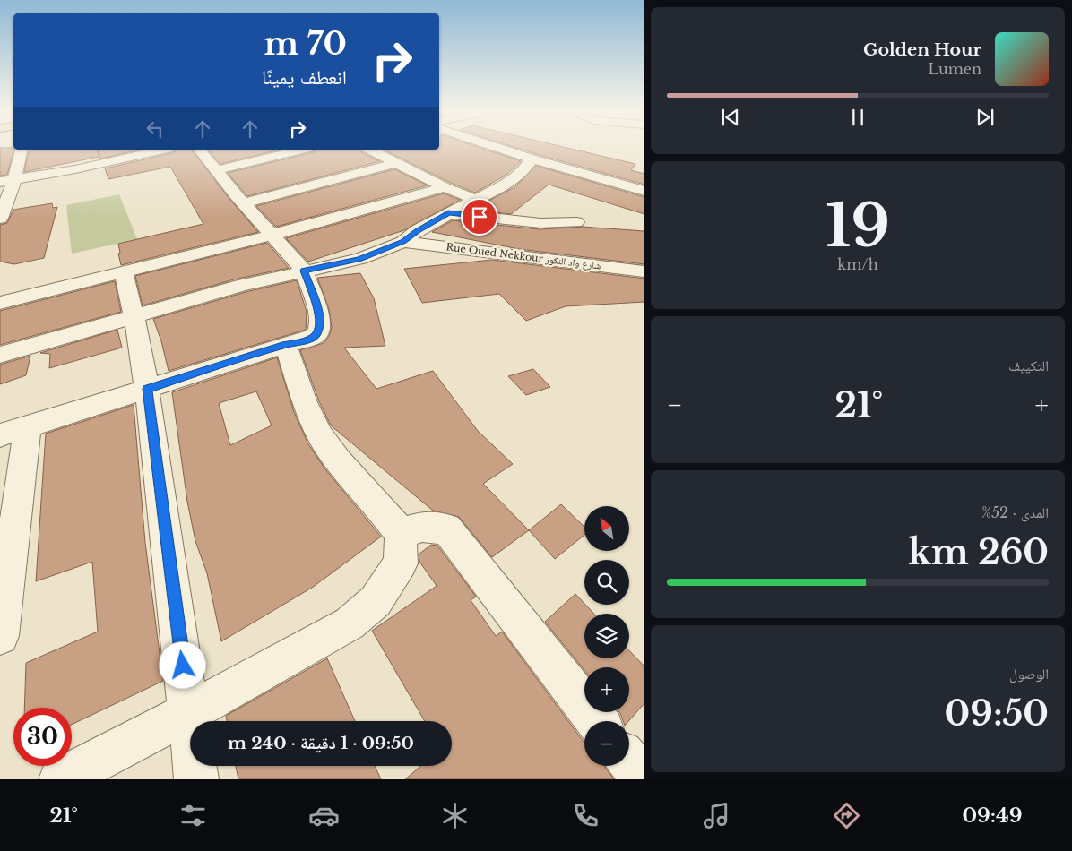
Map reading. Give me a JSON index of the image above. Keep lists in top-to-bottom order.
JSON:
{
  "streets": {
    "street": ["Rue Oued Nekkour شارع واد النکور"]
  },
  "north": "top left",
  "page": {
    "turn": ["70 m", "انعطف يمينًا"],
    "song": ["Golden Hour", "Lumen"],
    "tile": [
      ["19", "km/h"],
      "التكييف",
      ["المدى · 52%", "260 km"],
      ["الوصول", "09:50"]
    ],
    "heat": ["−", "21°", "+"],
    "map_buttons": ["+", "−"],
    "limit": "30",
    "trip": "09:50 · 1 دقيقة · 240 m",
    "tabs": ["09:49", "21°"]
  }
}
